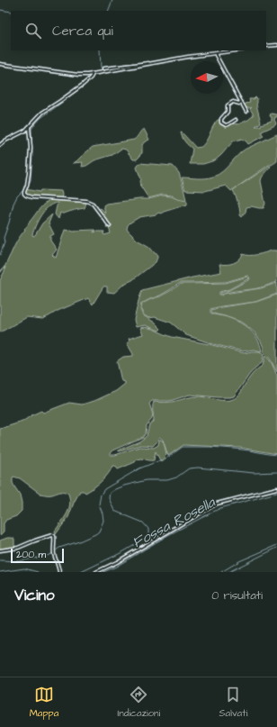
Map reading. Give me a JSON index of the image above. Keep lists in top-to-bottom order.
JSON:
{
  "water": ["Fossa Rosella"],
  "scale_bar": "200 m",
  "north": "left",
  "page": {
    "search": "Cerca qui",
    "scale": "200 m",
    "heading": ["Vicino", "0 risultati"],
    "nav": ["Mappa", "Indicazioni", "Salvati"]
  }
}
